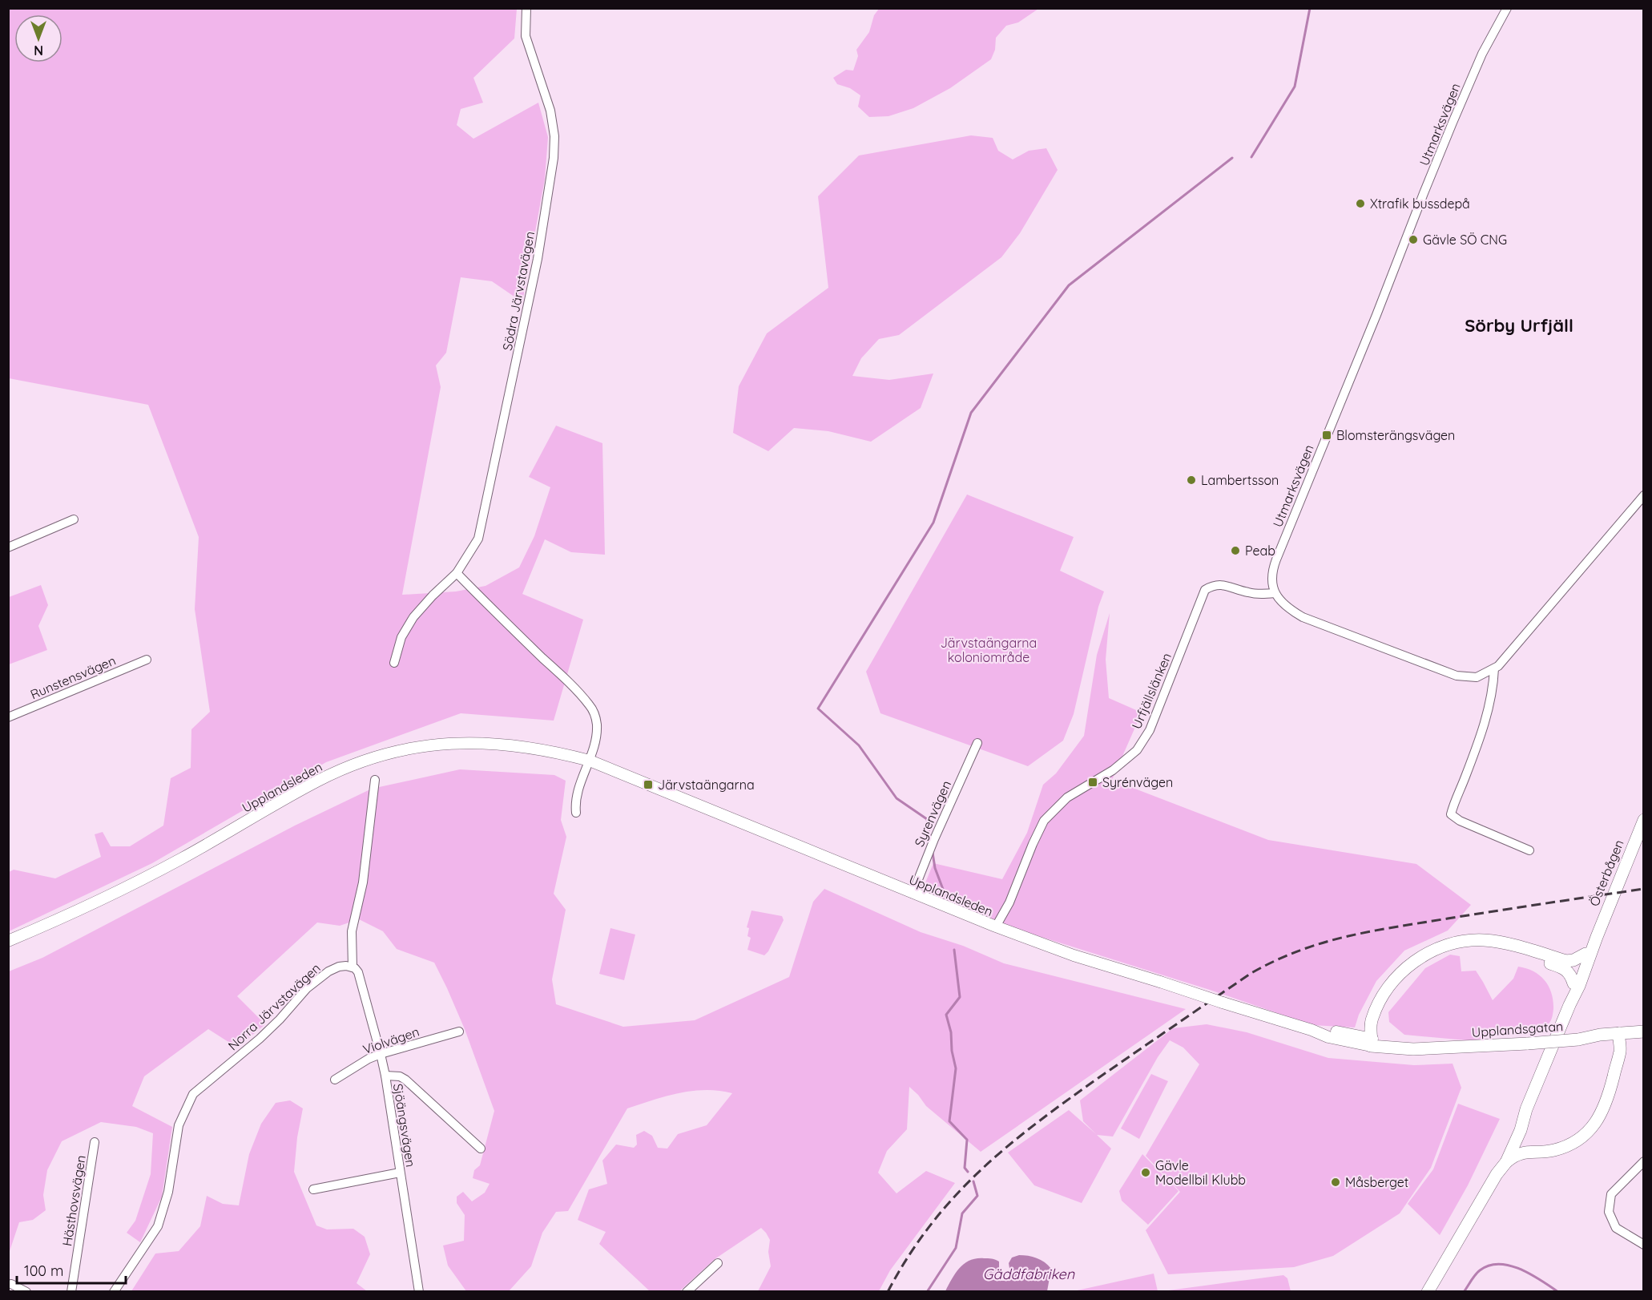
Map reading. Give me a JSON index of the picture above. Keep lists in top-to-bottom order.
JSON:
{
  "streets": {
    "main road": ["Österbågen", "Upplandsgatan"],
    "street": [
      "Utmarksvägen",
      "Södra Järvstavägen",
      "Runstensvägen",
      "Urfjällslänken",
      "Upplandsleden",
      "Syrenvägen",
      "Norra Järvstavägen",
      "Violvägen",
      "Sjöängsvägen",
      "Hästhovsvägen"
    ]
  },
  "crossings": [
    ["Utmarksvägen", "Urfjällslänken"],
    ["Urfjällslänken", "Upplandsleden"],
    ["Upplandsleden", "Syrenvägen"],
    ["Upplandsleden", "Upplandsgatan"],
    ["Norra Järvstavägen", "Sjöängsvägen"],
    ["Violvägen", "Sjöängsvägen"]
  ],
  "districts": ["Sörby Urfjäll"],
  "water": ["Gäddfabriken"],
  "parks": ["Järvstaängarna koloniområde"],
  "places": {
    "other": [
      "Xtrafik bussdepå",
      "Gävle SÖ CNG",
      "Lambertsson",
      "Peab",
      "Gävle Modellbil Klubb",
      "Måsberget"
    ],
    "transit": ["Blomsterängsvägen", "Syrénvägen", "Järvstaängarna"]
  },
  "scale_bar": "100 m",
  "north": "bottom"
}
